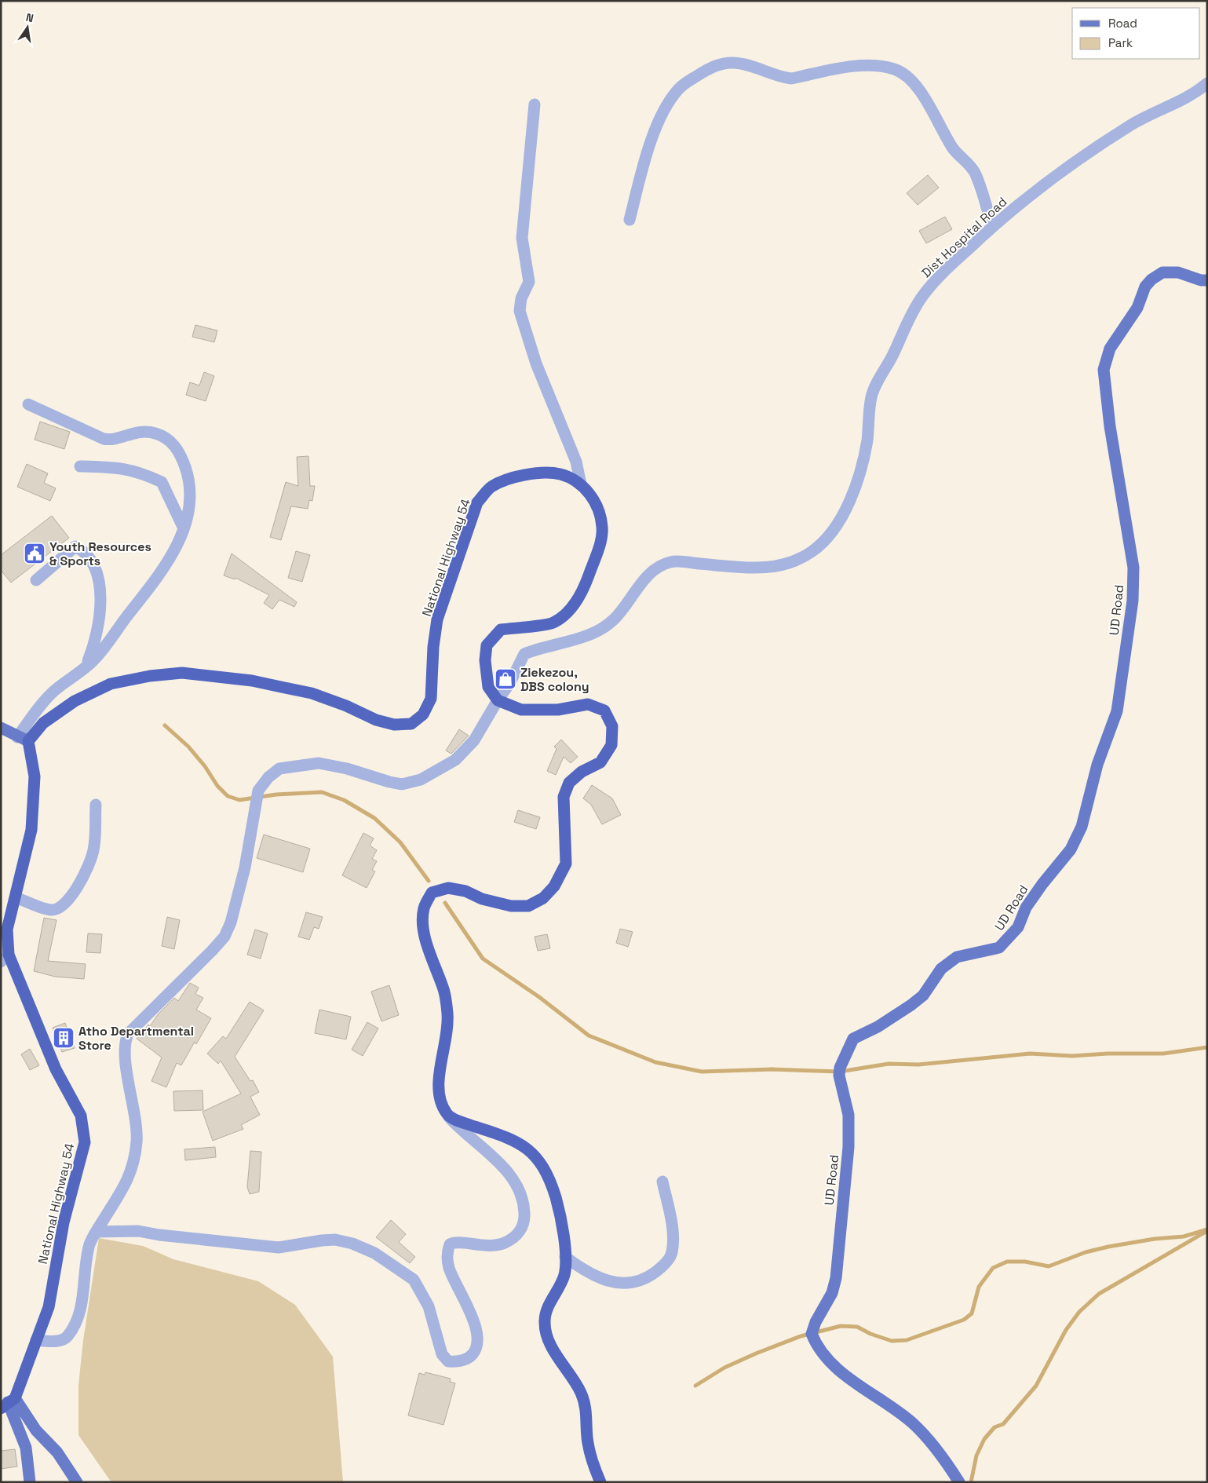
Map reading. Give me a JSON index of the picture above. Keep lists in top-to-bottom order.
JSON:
{
  "streets": {
    "highway": ["National Highway 54"],
    "main road": ["UD Road"],
    "street": ["Dist Hospital Road"]
  },
  "crossings": [
    ["Dist Hospital Road", "National Highway 54"]
  ],
  "places": {
    "public building": ["Youth Resources & Sports"],
    "shop": ["Ziekezou, DBS colony"],
    "building": ["Atho Departmental Store"]
  },
  "legend": ["Road", "Park"],
  "north": "top"
}
